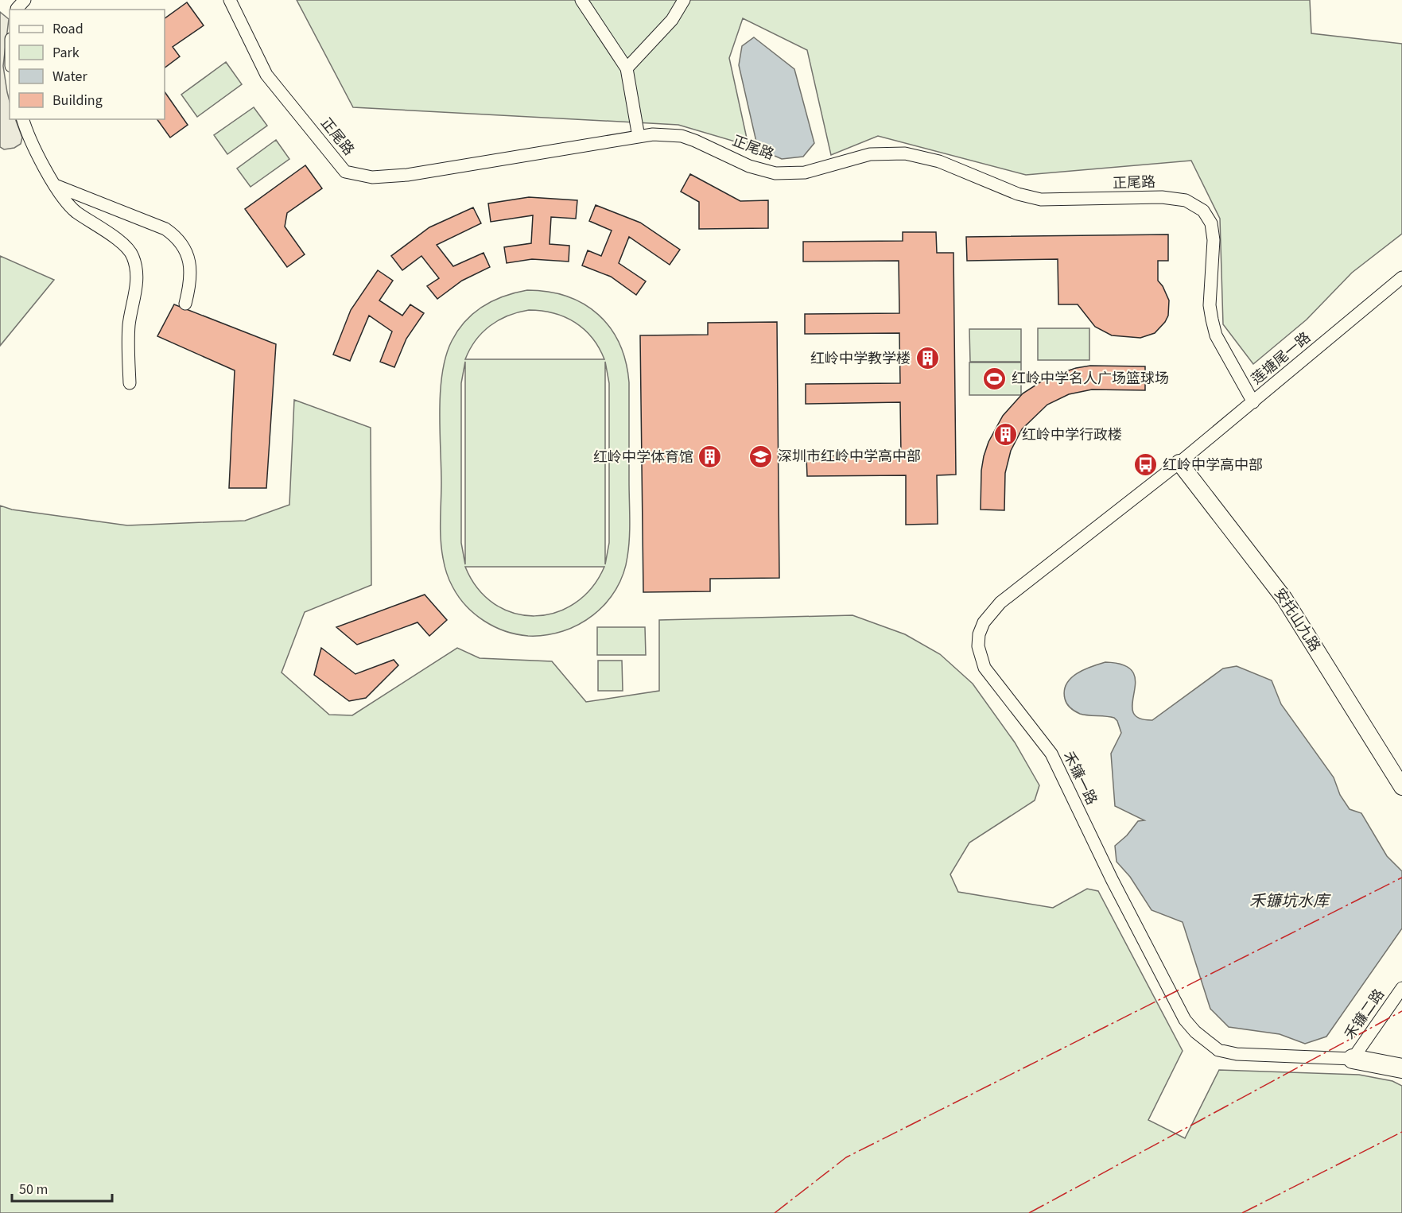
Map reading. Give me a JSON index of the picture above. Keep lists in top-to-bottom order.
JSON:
{
  "streets": {
    "street": [
      "正尾路",
      "莲塘尾一路",
      "安托山九路",
      "禾镰一路",
      "禾镰二路"
    ]
  },
  "crossings": [
    ["正尾路", "莲塘尾一路"],
    ["莲塘尾一路", "安托山九路"],
    ["莲塘尾一路", "禾镰一路"],
    ["安托山九路", "禾镰一路"],
    ["禾镰一路", "禾镰二路"]
  ],
  "water": ["禾镰坑水库"],
  "places": {
    "building": ["红岭中学教学楼", "红岭中学行政楼", "红岭中学体育馆"],
    "sports": ["红岭中学名人广场篮球场"],
    "school or university": ["深圳市红岭中学高中部"],
    "bus stop": ["红岭中学高中部"]
  },
  "legend": [
    "Road",
    "Park",
    "Water",
    "Building"
  ],
  "scale_bar": "50 m"
}
